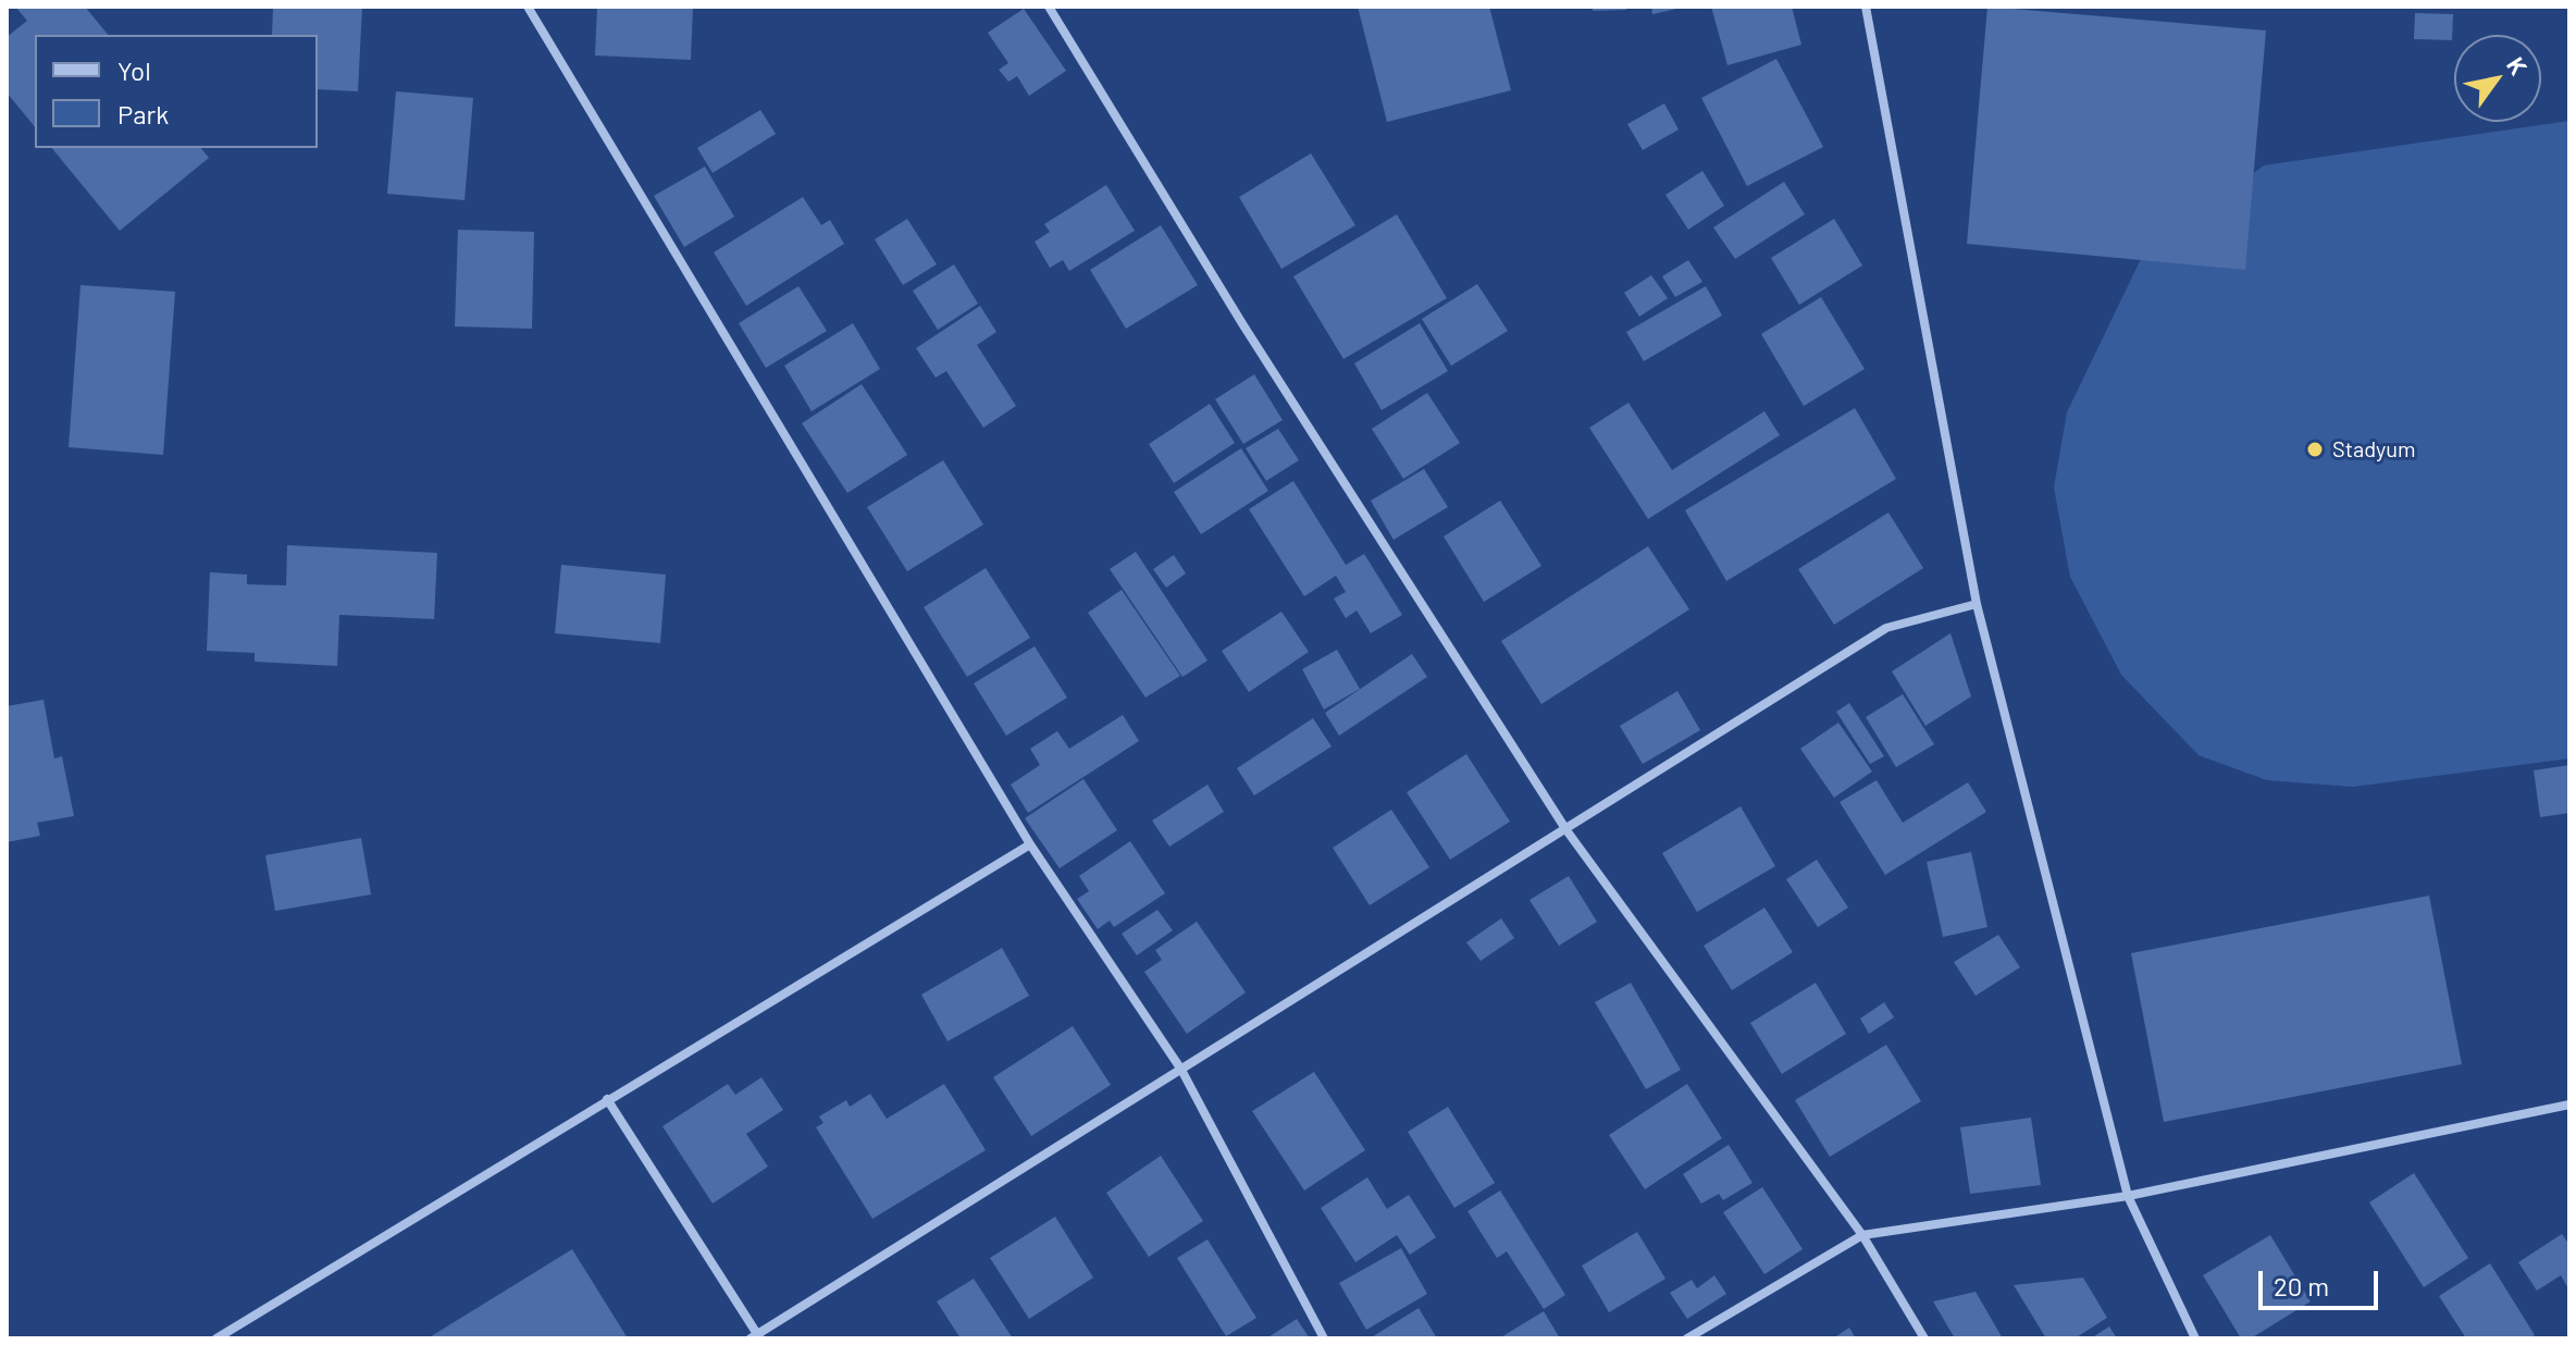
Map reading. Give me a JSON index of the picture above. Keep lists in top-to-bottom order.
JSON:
{
  "places": ["Stadyum"],
  "legend": ["Yol", "Park"],
  "scale_bar": "20 m",
  "north": "top right"
}
